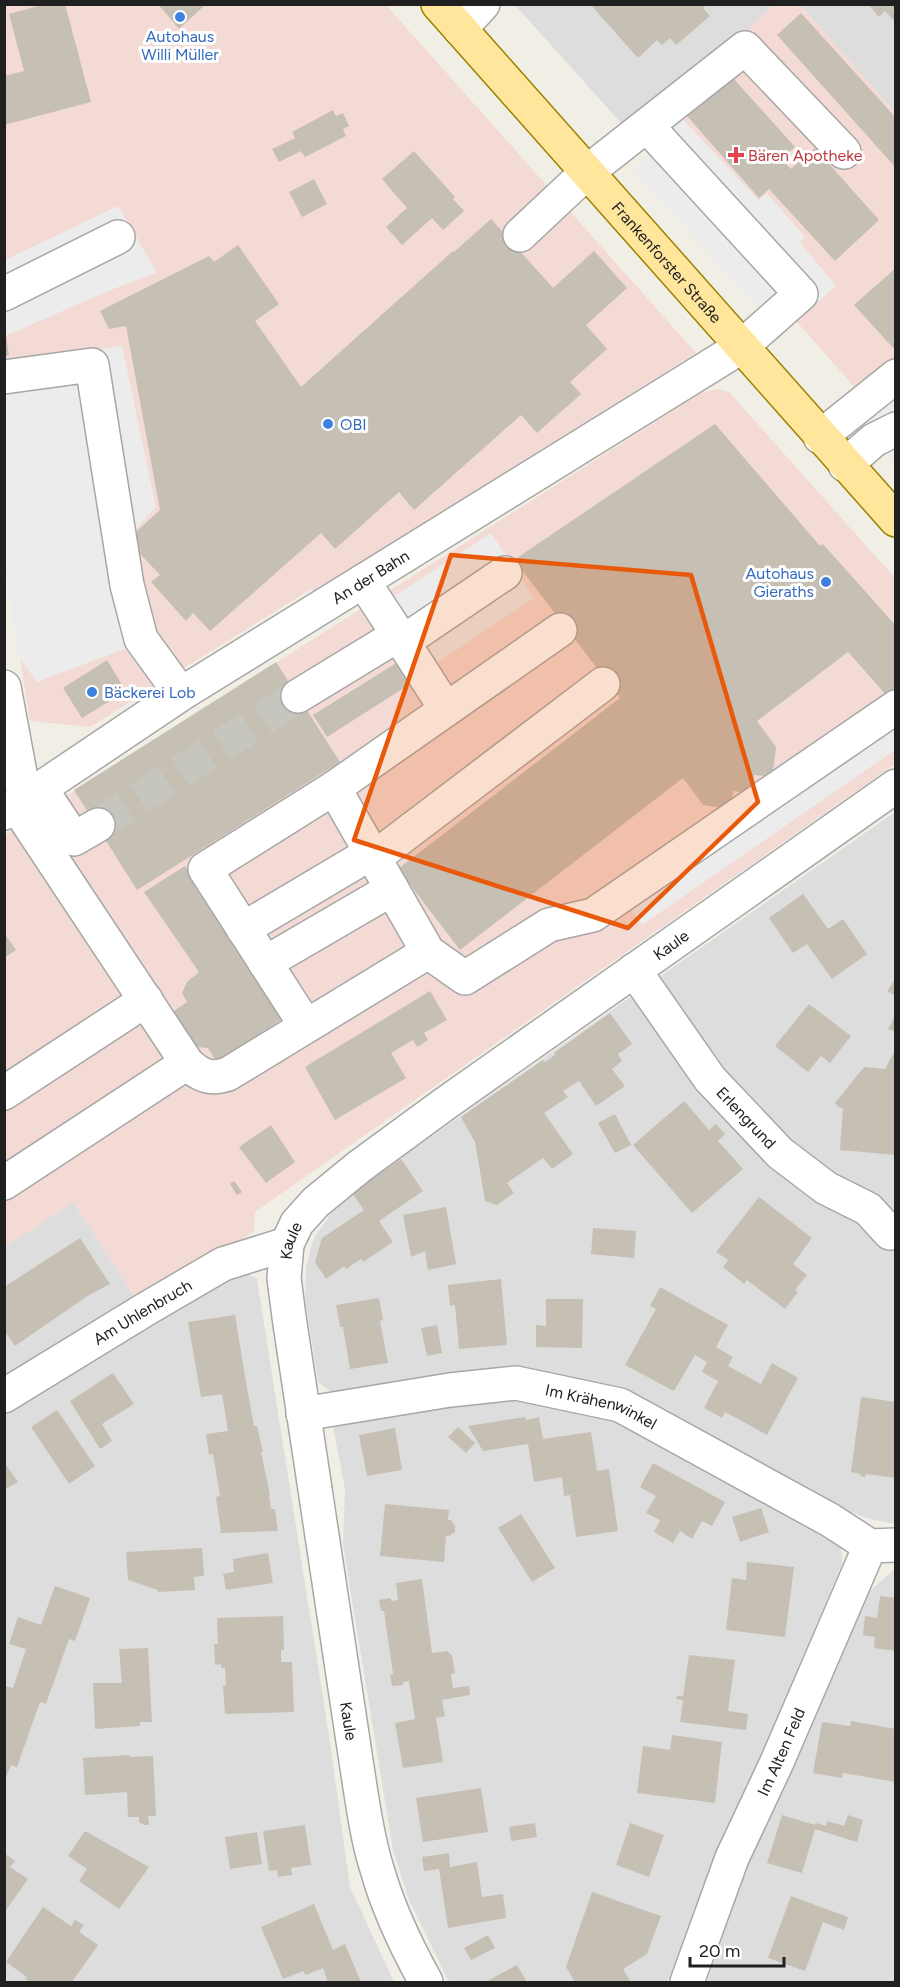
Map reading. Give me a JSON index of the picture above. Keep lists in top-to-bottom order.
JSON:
{
  "streets": {
    "main road": ["Frankenforster Straße"],
    "street": [
      "An der Bahn",
      "Kaule",
      "Erlengrund",
      "Am Uhlenbruch",
      "Im Krähenwinkel",
      "Im Alten Feld"
    ]
  },
  "crossings": [
    ["Frankenforster Straße", "An der Bahn"],
    ["Kaule", "Erlengrund"],
    ["Kaule", "Am Uhlenbruch"],
    ["Kaule", "Im Krähenwinkel"],
    ["Im Krähenwinkel", "Im Alten Feld"]
  ],
  "places": {
    "other": [
      "Autohaus Willi Müller",
      "OBI",
      "Autohaus Gieraths",
      "Bäckerei Lob"
    ],
    "health": ["Bären Apotheke"]
  },
  "scale_bar": "20 m"
}
